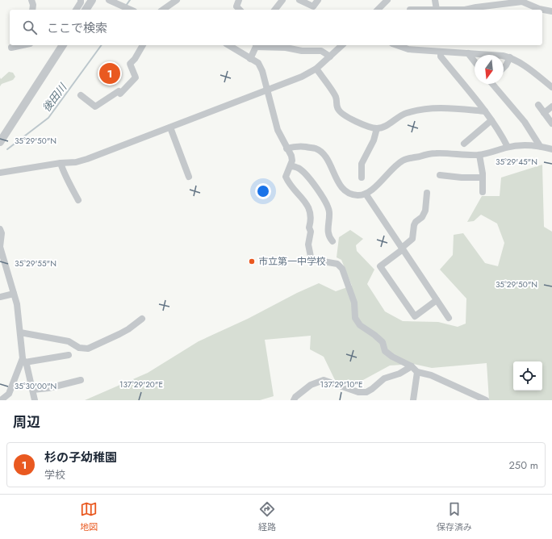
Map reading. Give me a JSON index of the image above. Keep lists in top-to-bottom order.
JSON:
{
  "water": ["後田川"],
  "places": ["市立第一中学校"],
  "north": "bottom",
  "page": {
    "search": "ここで検索",
    "pins": "1",
    "heading": "周辺",
    "list": [
      {
        "mark": "1",
        "name": "杉の子幼稚園",
        "note": "学校",
        "value": "250 m"
      }
    ],
    "nav": ["地図", "経路", "保存済み"]
  },
  "coordinates": [
    "35°29'50\"N",
    "35°29'45\"N",
    "35°29'55\"N",
    "137°29'20\"E",
    "137°29'10\"E",
    "35°30'00\"N"
  ]
}
